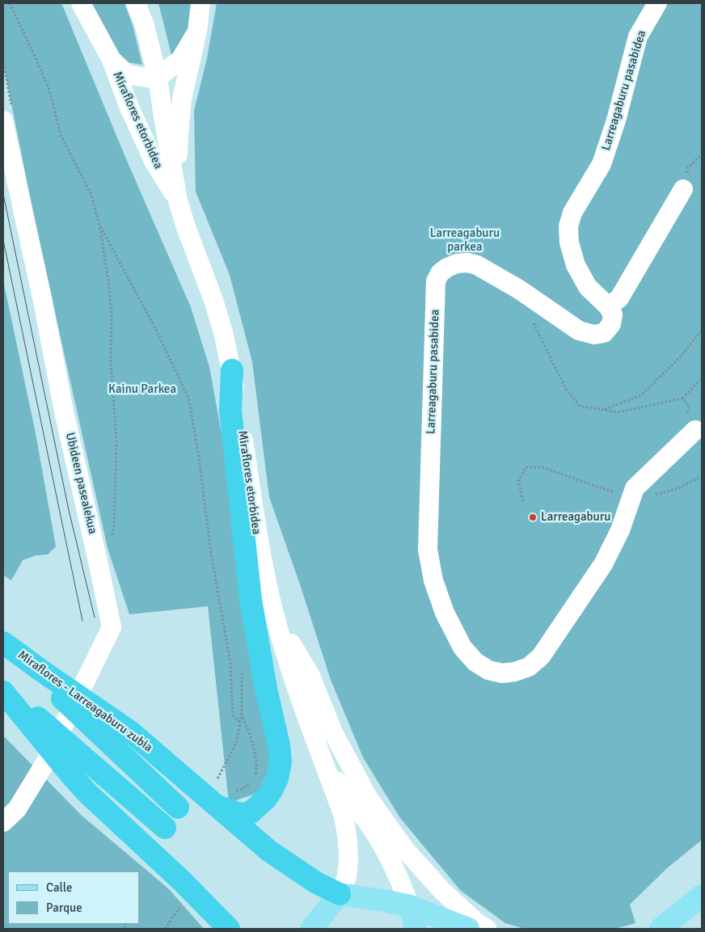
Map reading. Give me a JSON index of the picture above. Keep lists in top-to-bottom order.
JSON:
{
  "streets": {
    "highway": ["Miraflores - Larreagaburu zubia"],
    "main road": ["Miraflores etorbidea"],
    "street": ["Larreagaburu pasabidea", "Ubideen pasealekua"]
  },
  "crossings": [
    ["Miraflores etorbidea", "Miraflores - Larreagaburu zubia"]
  ],
  "parks": ["Larreagaburu parkea", "Kainu Parkea"],
  "places": ["Larreagaburu"],
  "legend": ["Calle", "Parque"]
}
